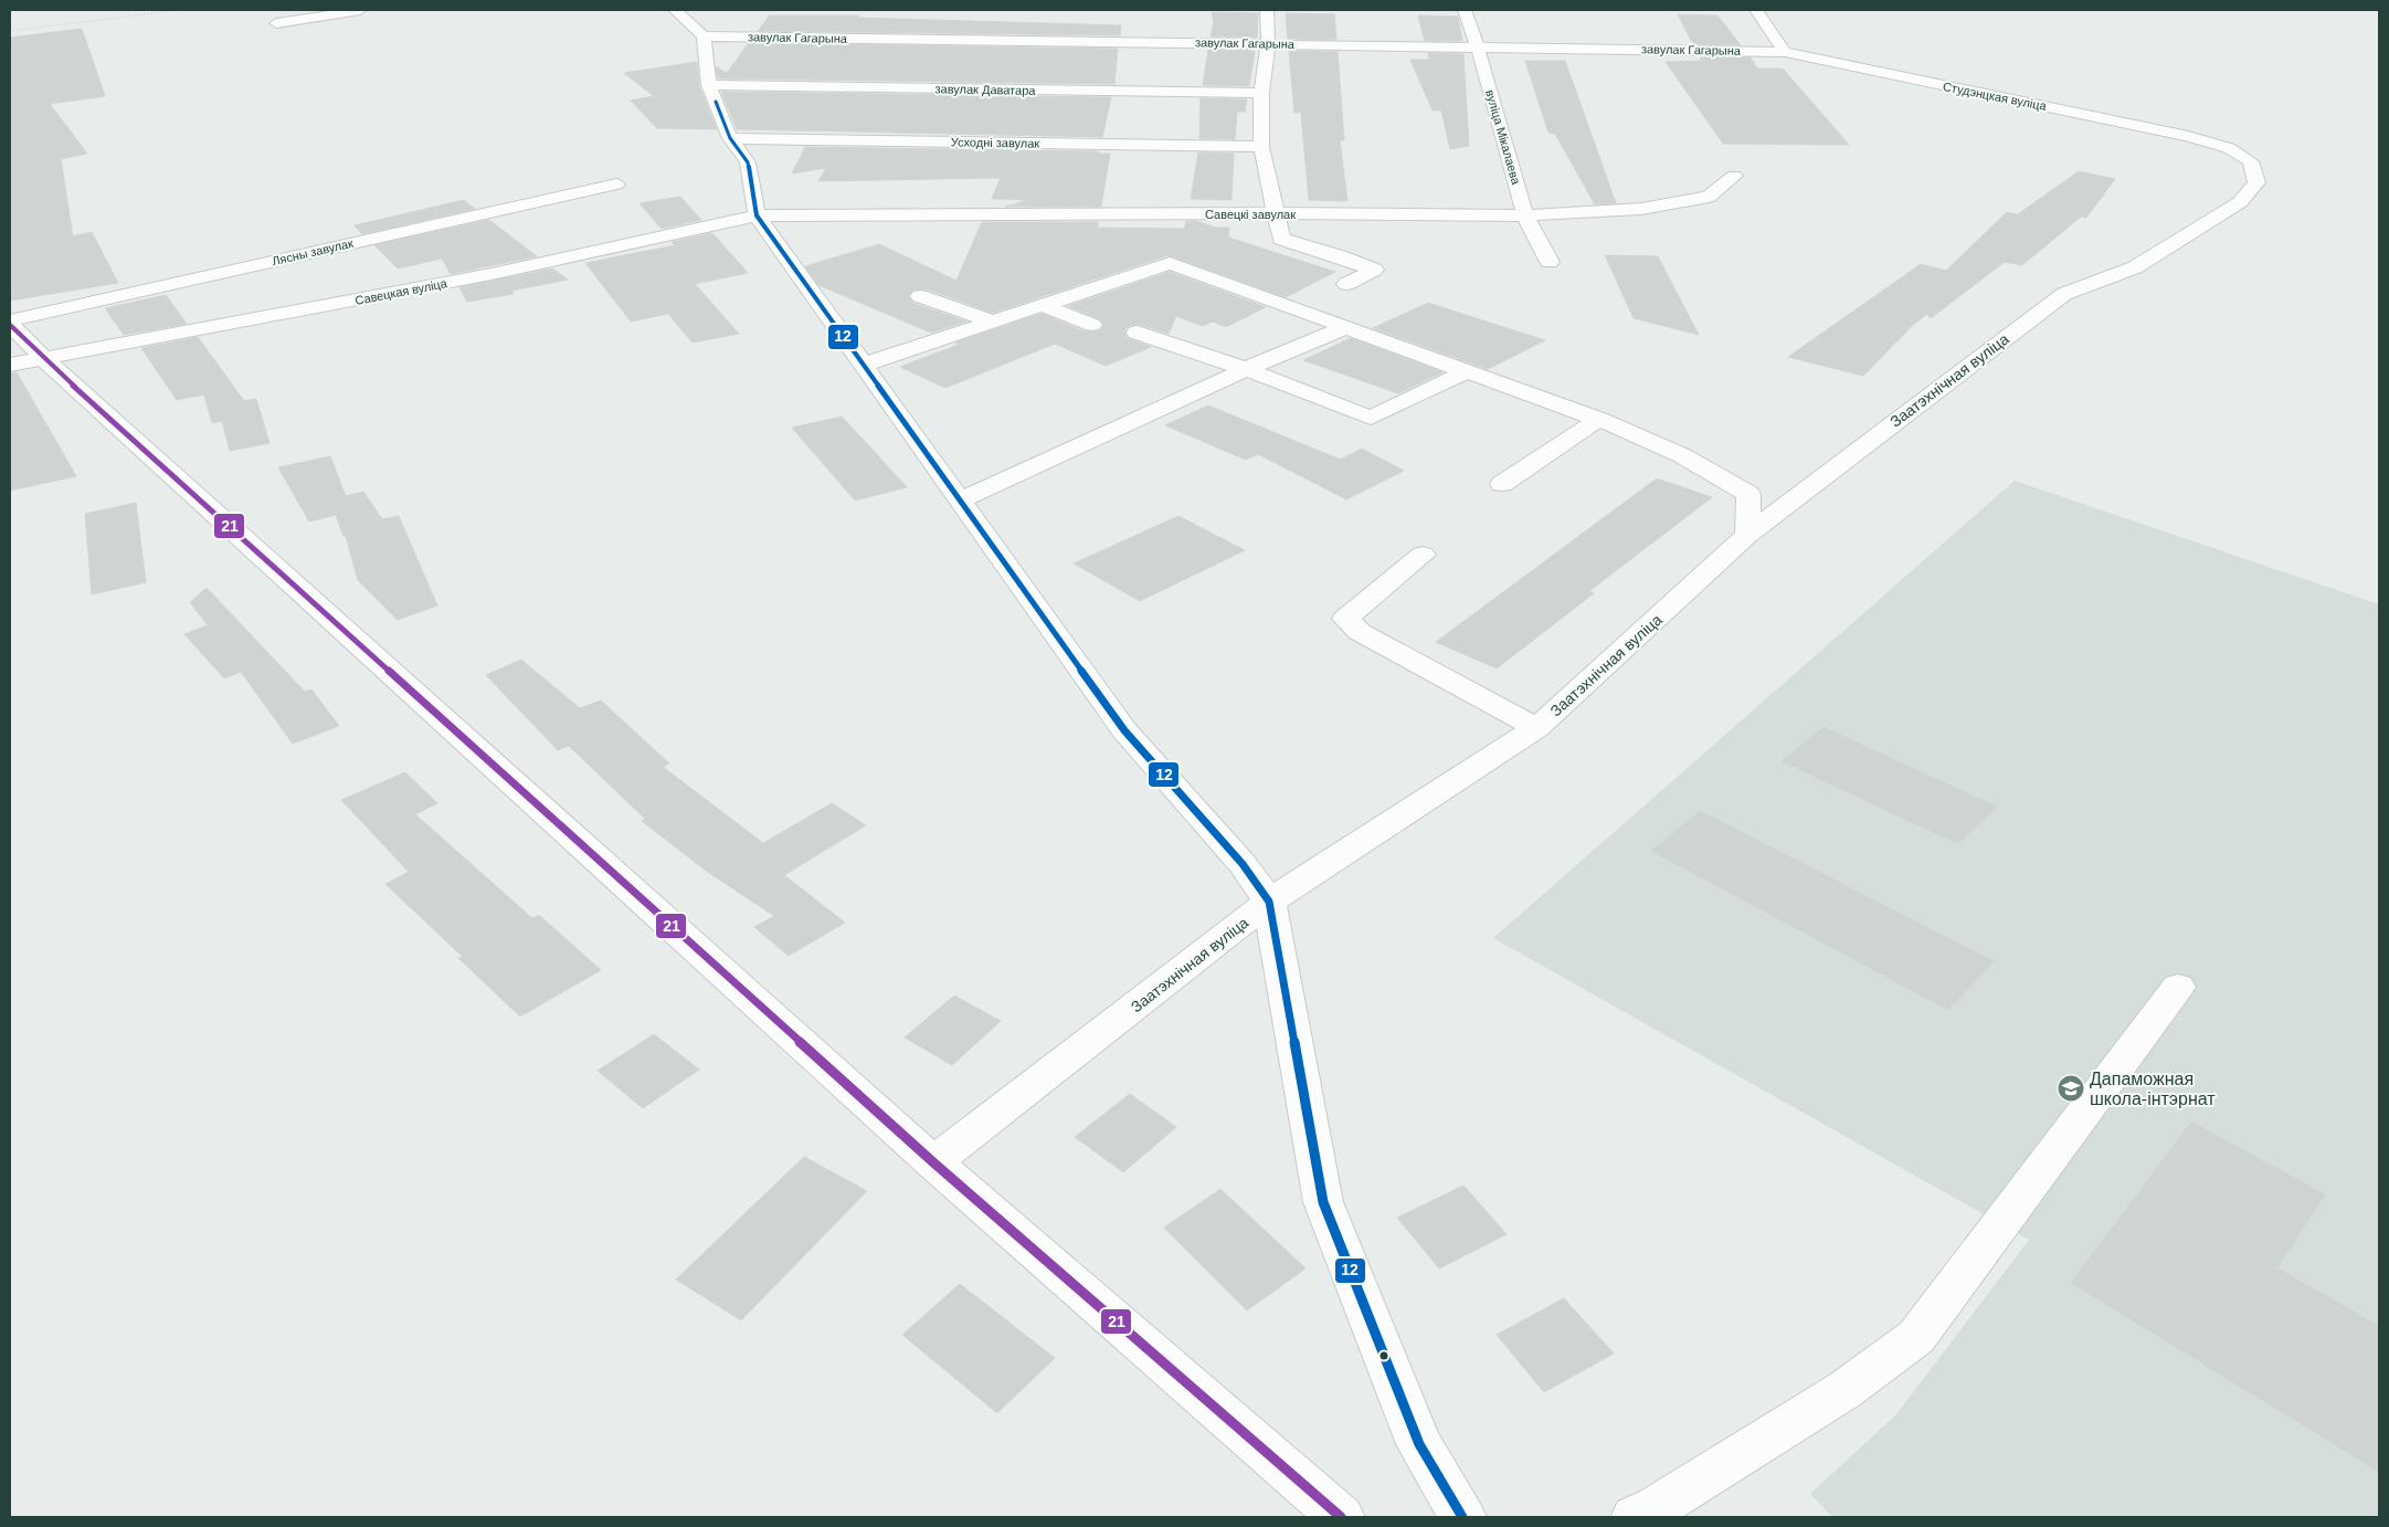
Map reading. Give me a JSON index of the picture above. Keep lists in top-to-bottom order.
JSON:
{
  "streets": {
    "street": [
      "завулак Гагарына",
      "завулак Даватара",
      "Студэнцкая вуліца",
      "вуліца Мікалаева",
      "Усходні завулак",
      "Савецкі завулак",
      "Лясны завулак",
      "Савецкая вуліца",
      "Заатэхнічная вуліца"
    ]
  },
  "crossings": [
    ["завулак Гагарына", "Студэнцкая вуліца"],
    ["завулак Гагарына", "вуліца Мікалаева"],
    ["Студэнцкая вуліца", "Заатэхнічная вуліца"],
    ["вуліца Мікалаева", "Савецкі завулак"],
    ["Савецкі завулак", "Савецкая вуліца"]
  ],
  "places": {
    "school or university": ["Дапаможная школа-інтэрнат"]
  },
  "lines": ["transit line 12", "transit line 21"]
}
